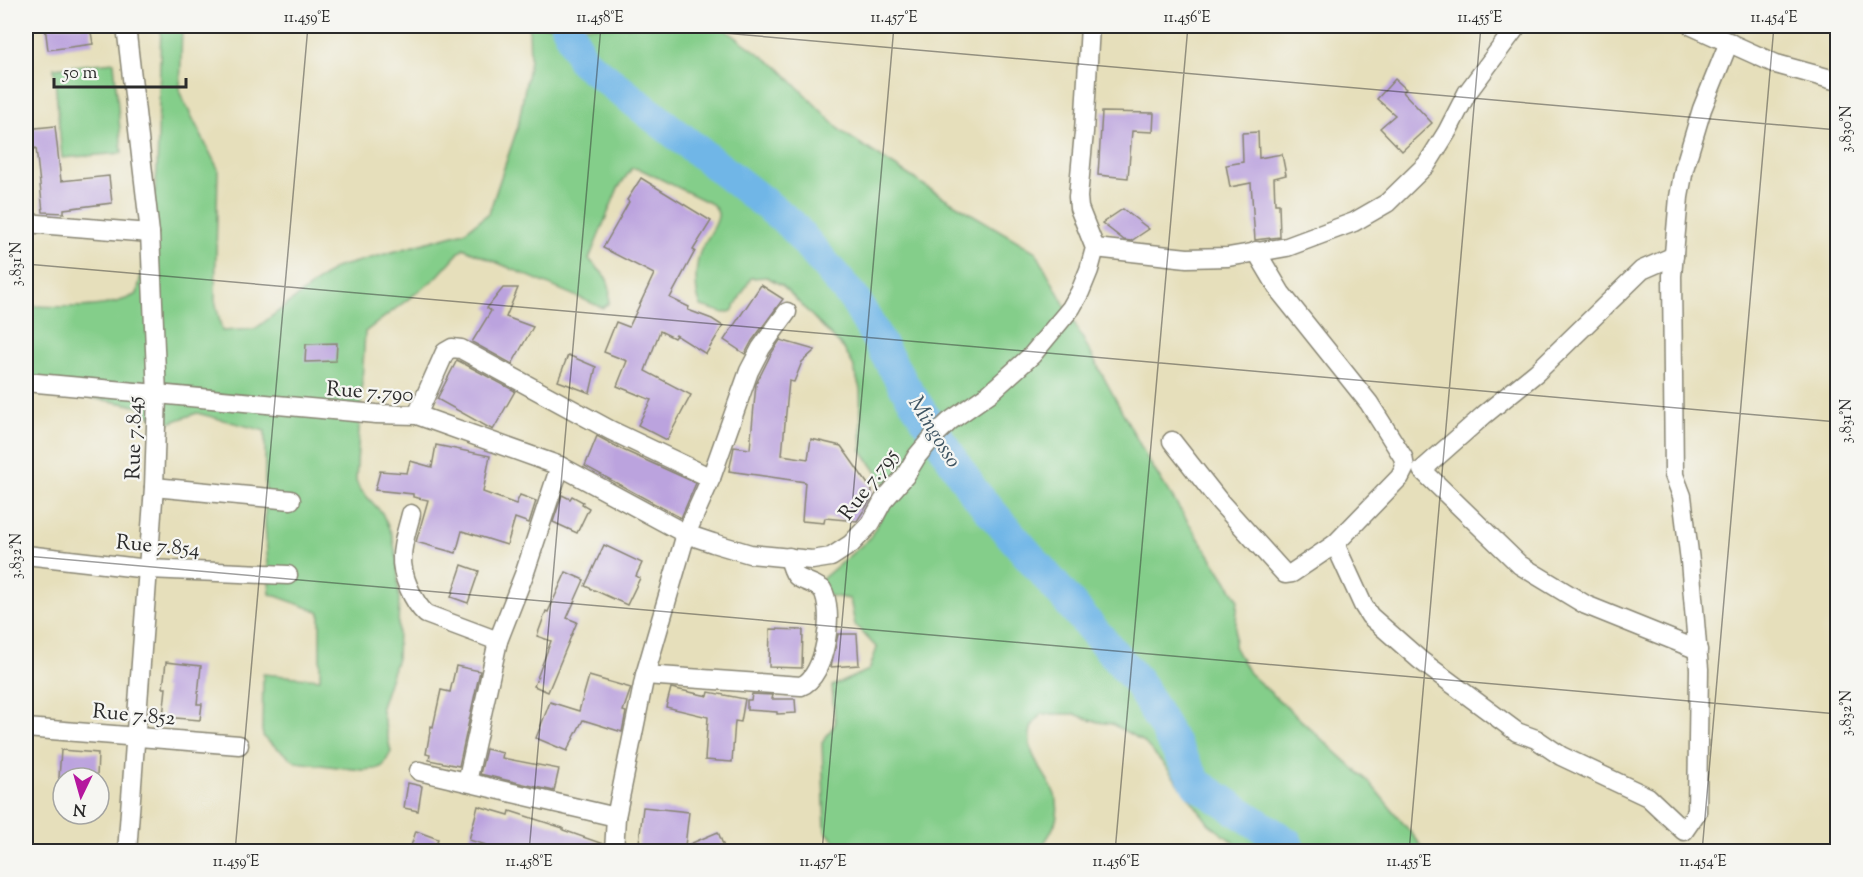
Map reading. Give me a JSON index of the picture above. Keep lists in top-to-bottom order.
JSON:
{
  "streets": {
    "street": [
      "Rue 7.790",
      "Rue 7.845",
      "Rue 7.795",
      "Rue 7.854",
      "Rue 7.852"
    ]
  },
  "crossings": [
    ["Rue 7.790", "Rue 7.845"],
    ["Rue 7.790", "Rue 7.795"],
    ["Rue 7.845", "Rue 7.854"],
    ["Rue 7.845", "Rue 7.852"]
  ],
  "water": ["Mingosso"],
  "scale_bar": "50 m",
  "north": "bottom",
  "coordinates": [
    "11.459°E",
    "11.458°E",
    "11.457°E",
    "11.456°E",
    "11.455°E",
    "11.454°E",
    "3.830°N",
    "3.831°N",
    "3.832°N"
  ]
}
